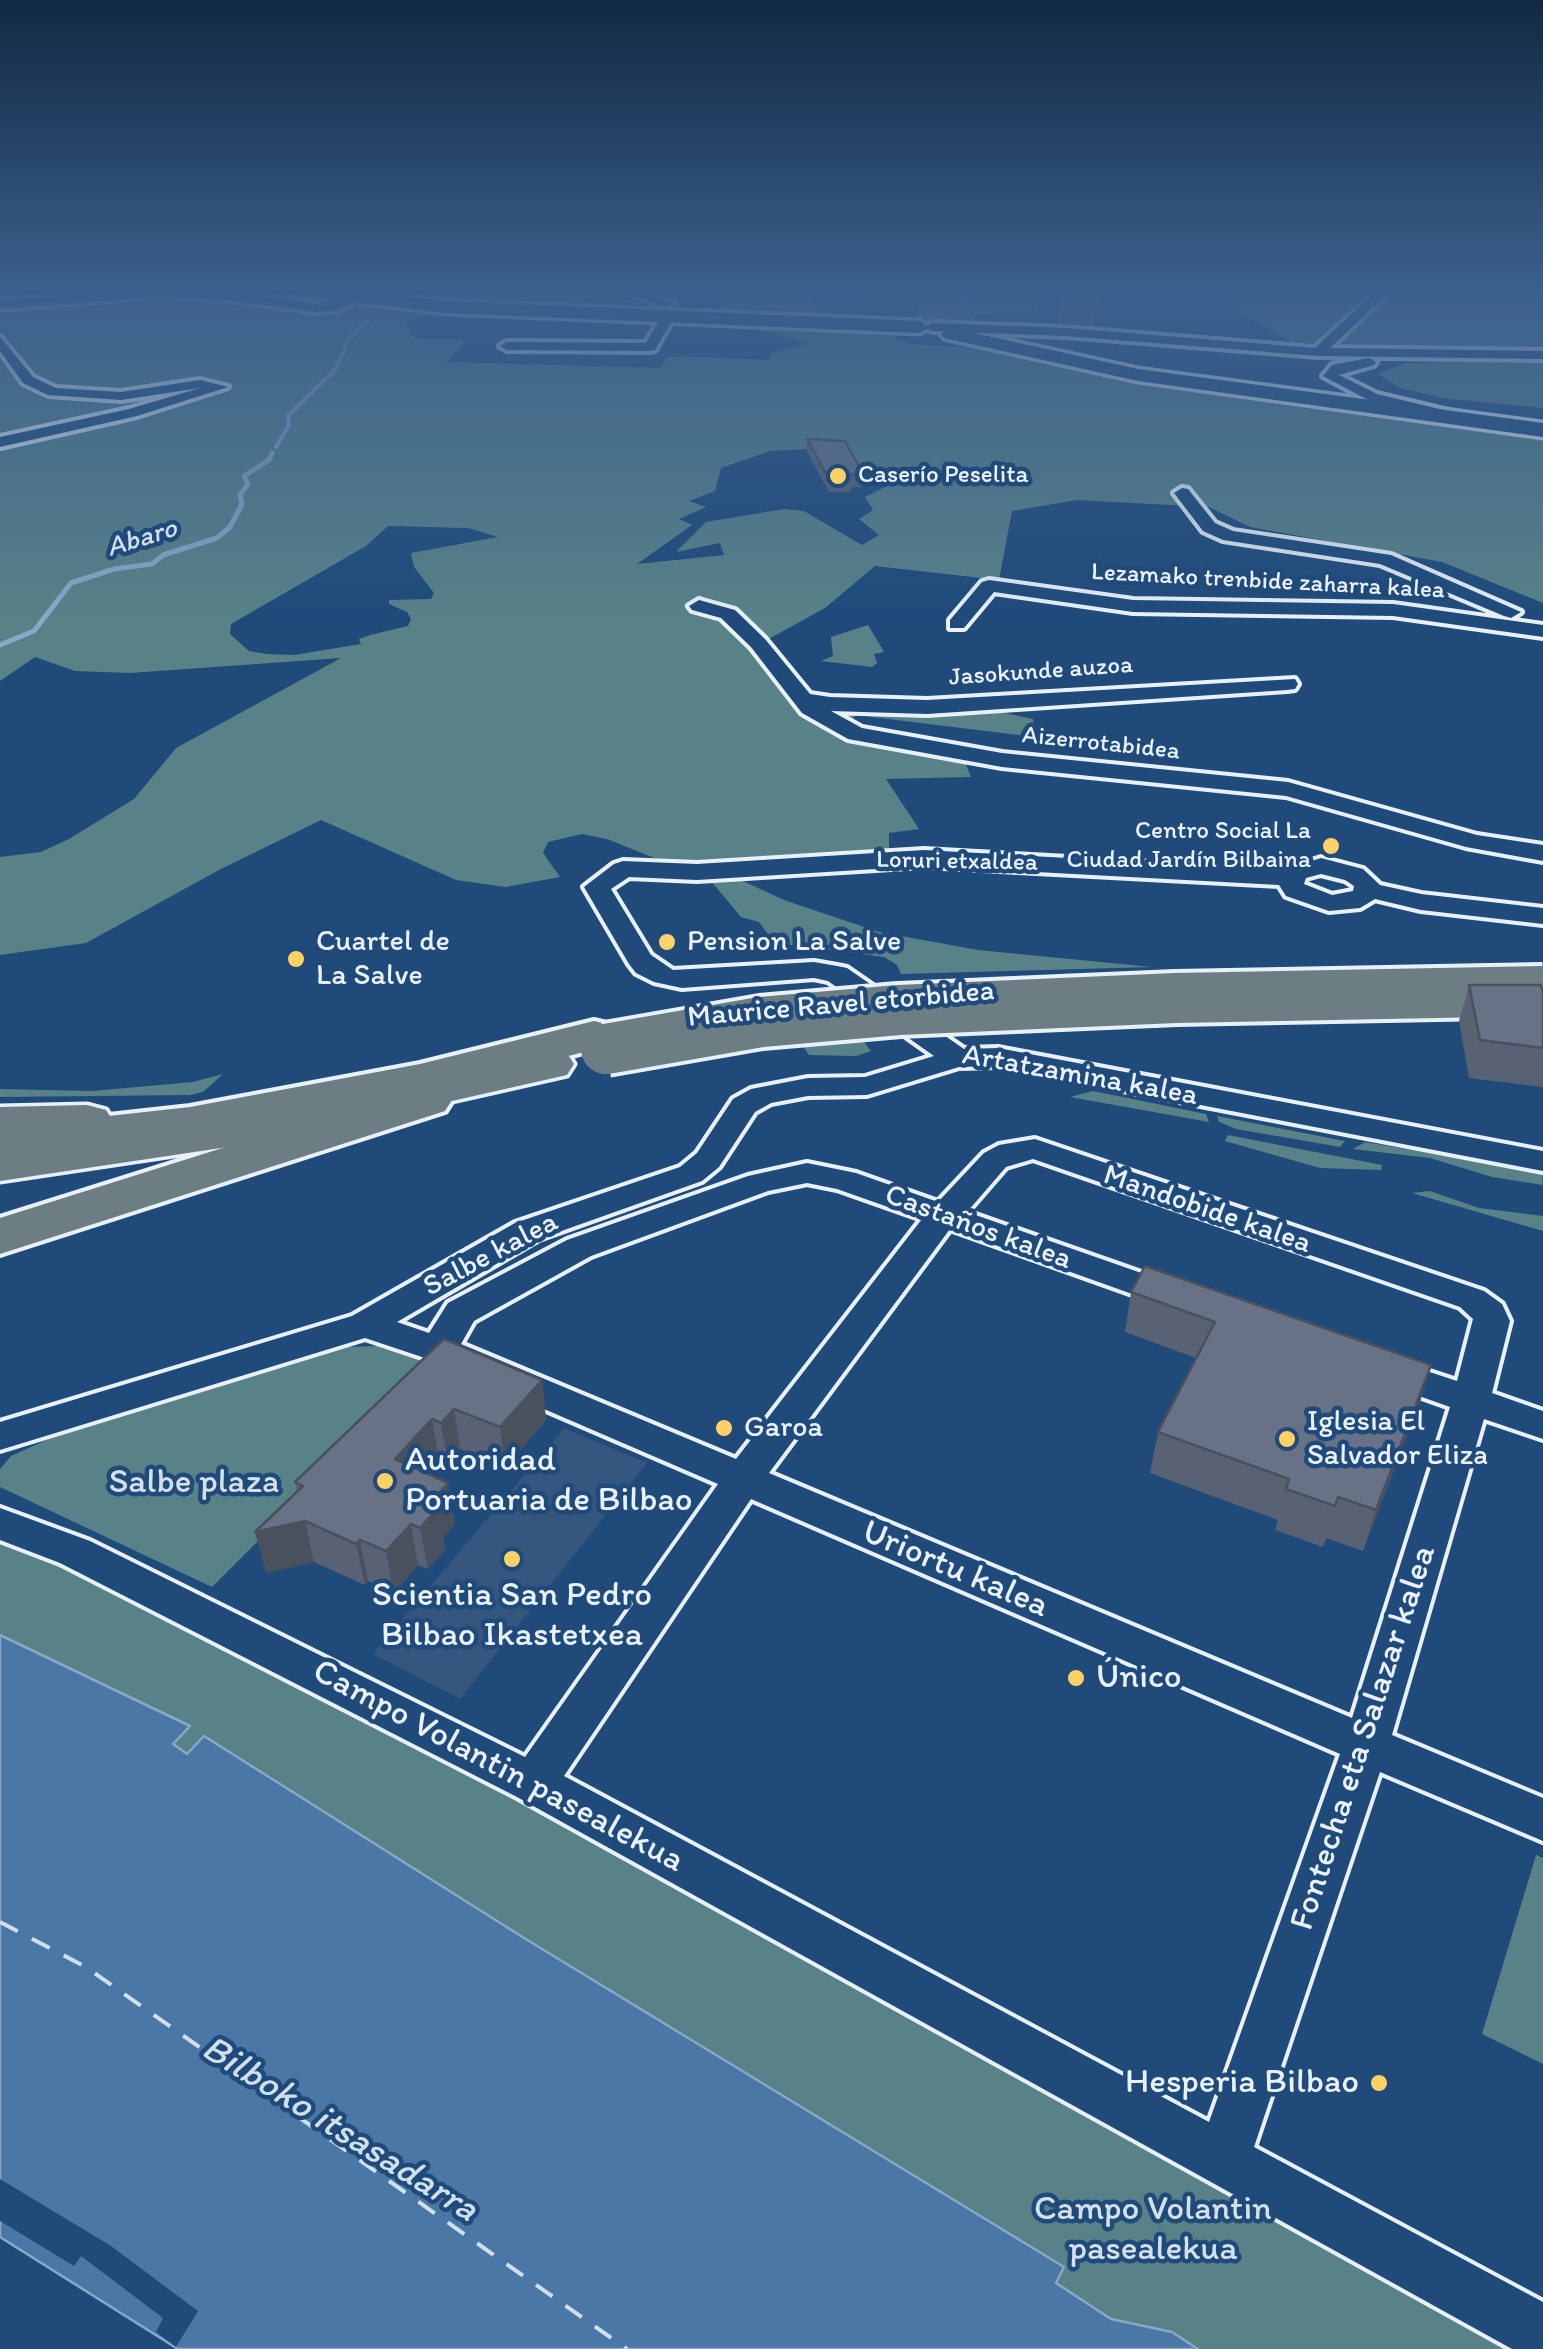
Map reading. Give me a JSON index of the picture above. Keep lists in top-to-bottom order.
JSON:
{
  "streets": {
    "highway": ["Maurice Ravel etorbidea"],
    "street": [
      "Lezamako trenbide zaharra kalea",
      "Jasokunde auzoa",
      "Aizerrotabidea",
      "Loruri etxaldea",
      "Artatzamina kalea",
      "Mandobide kalea",
      "Castaños kalea",
      "Salbe kalea",
      "Uriortu kalea",
      "Fontecha eta Salazar kalea",
      "Campo Volantin pasealekua"
    ]
  },
  "crossings": [
    ["Jasokunde auzoa", "Aizerrotabidea"],
    ["Loruri etxaldea", "Artatzamina kalea"],
    ["Artatzamina kalea", "Salbe kalea"],
    ["Mandobide kalea", "Castaños kalea"],
    ["Mandobide kalea", "Uriortu kalea"],
    ["Mandobide kalea", "Fontecha eta Salazar kalea"],
    ["Mandobide kalea", "Campo Volantin pasealekua"],
    ["Castaños kalea", "Uriortu kalea"],
    ["Salbe kalea", "Uriortu kalea"],
    ["Uriortu kalea", "Fontecha eta Salazar kalea"],
    ["Fontecha eta Salazar kalea", "Campo Volantin pasealekua"]
  ],
  "water": ["Abaro", "Bilboko itsasadarra"],
  "parks": ["Salbe plaza", "Campo Volantin pasealekua"],
  "places": [
    "Caserío Peselita",
    "Centro Social La Ciudad Jardín Bilbaina",
    "Pension La Salve",
    "Cuartel de La Salve",
    "Garoa",
    "Iglesia El Salvador Eliza",
    "Autoridad Portuaria de Bilbao",
    "Scientia San Pedro Bilbao Ikastetxea",
    "Único",
    "Hesperia Bilbao"
  ]
}
